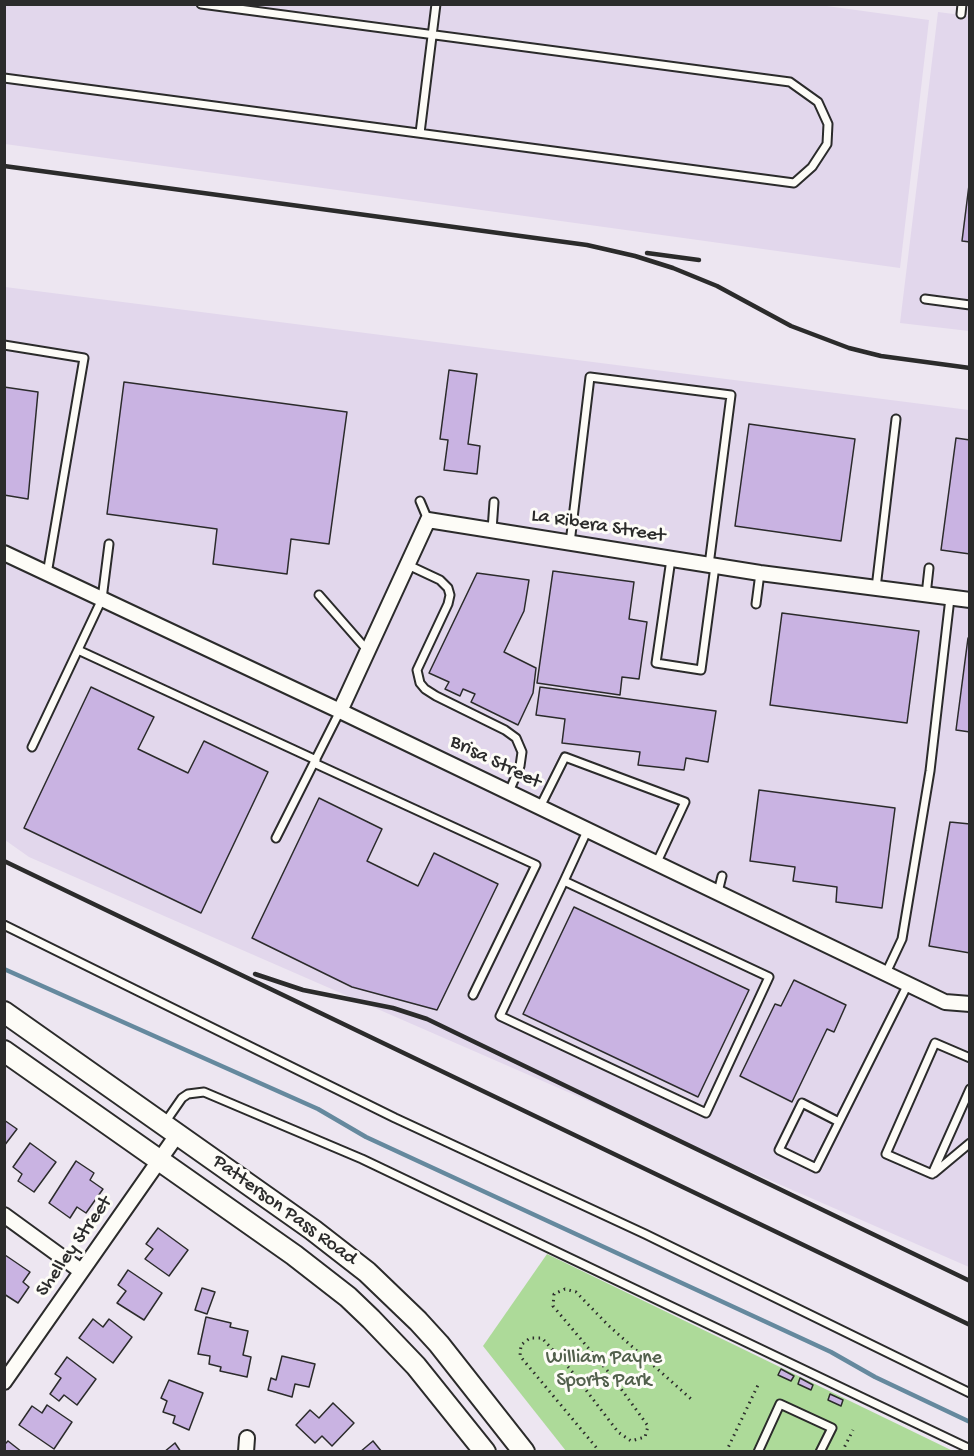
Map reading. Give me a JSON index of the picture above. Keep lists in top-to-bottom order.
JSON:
{
  "streets": {
    "main road": ["Patterson Pass Road"],
    "street": ["La Ribera Street", "Brisa Street", "Shelley Street"]
  },
  "crossings": [
    ["Patterson Pass Road", "Shelley Street"]
  ],
  "parks": ["William Payne Sports Park"]
}
